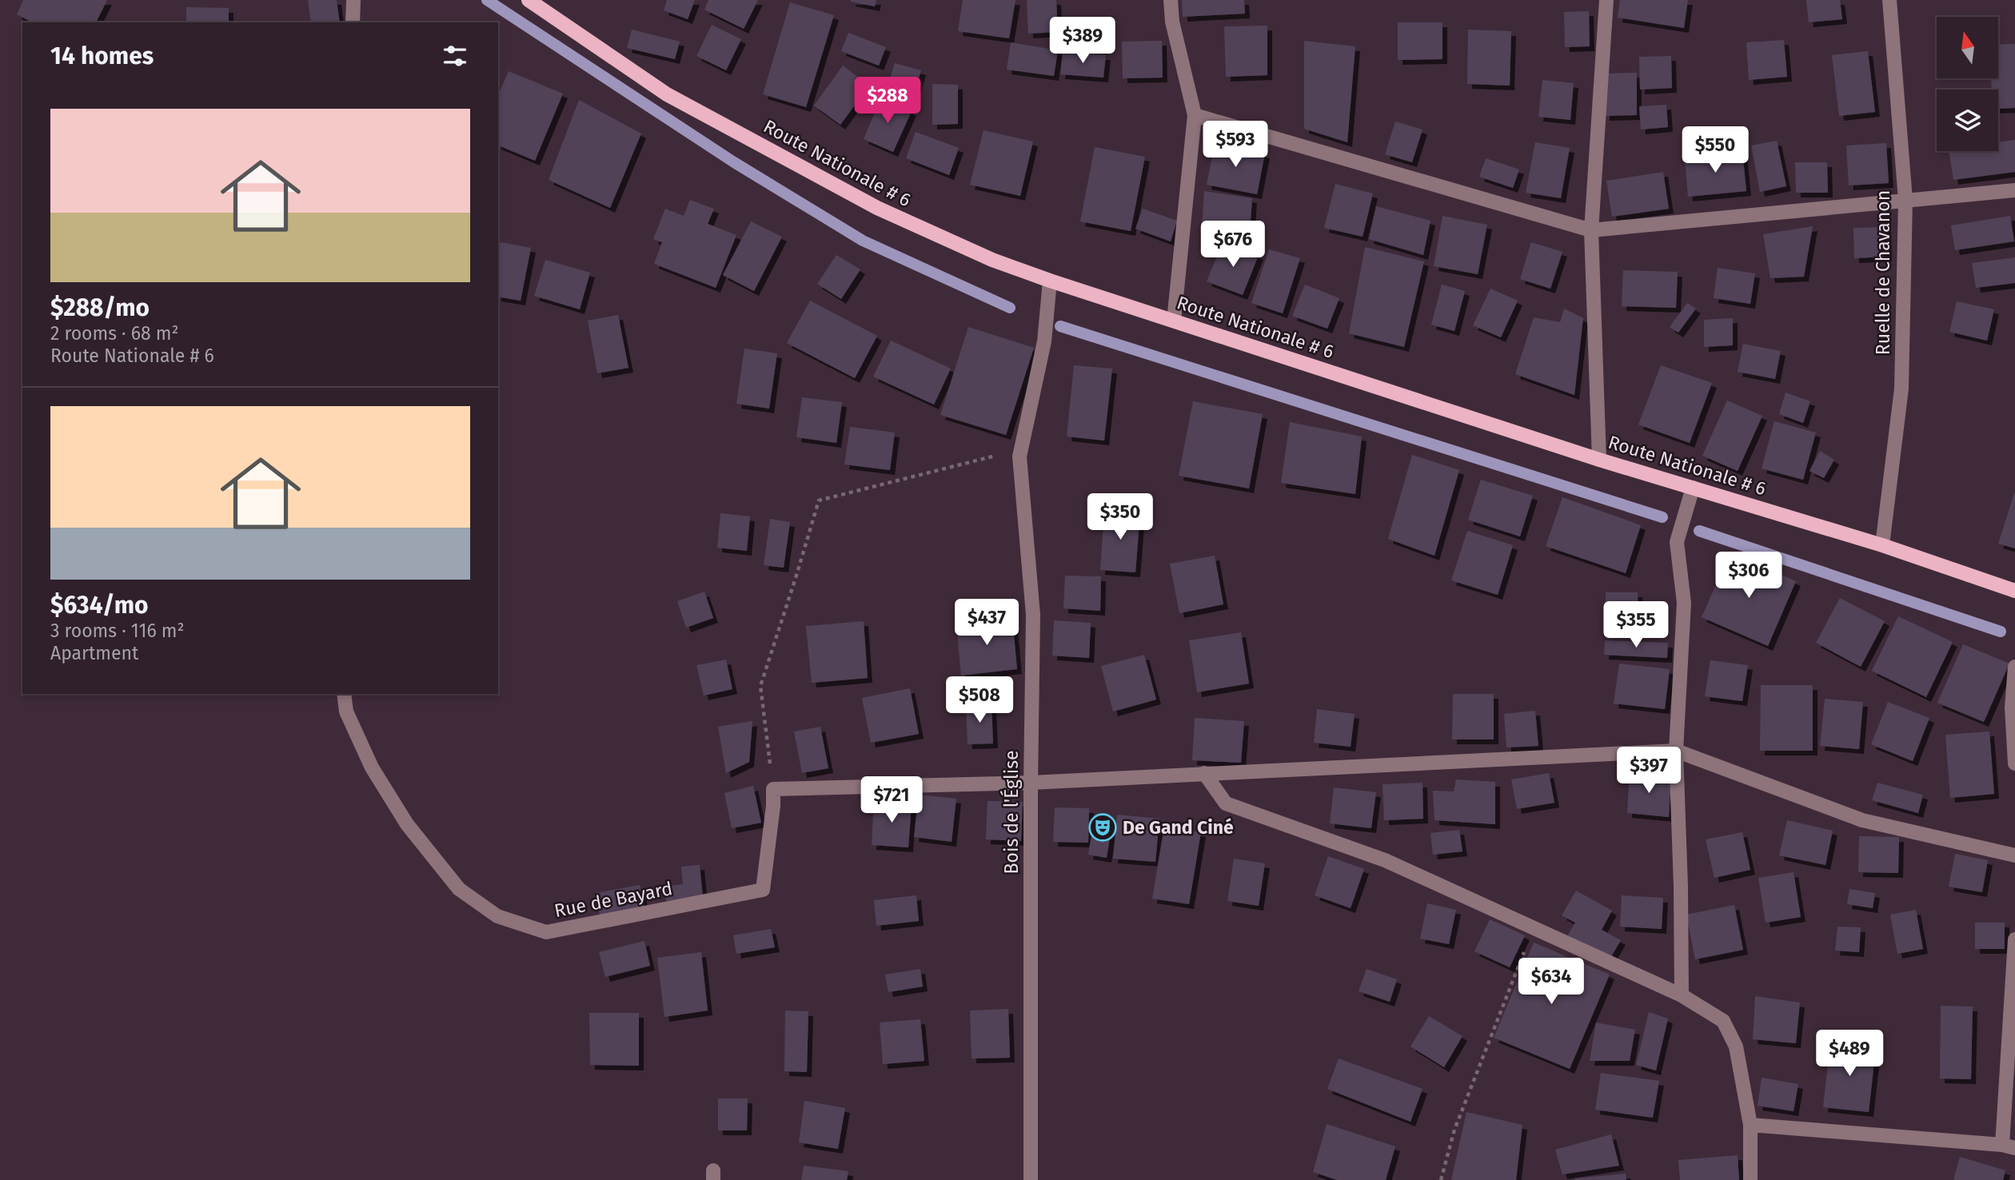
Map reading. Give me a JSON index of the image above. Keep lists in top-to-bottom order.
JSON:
{
  "streets": {
    "main road": ["Route Nationale # 6"],
    "street": ["Ruelle de Chavanon", "Bois de l'Église", "Rue de Bayard"]
  },
  "crossings": [
    ["Route Nationale # 6", "Ruelle de Chavanon"],
    ["Route Nationale # 6", "Bois de l'Église"]
  ],
  "places": {
    "theatre": ["De Gand Ciné"]
  },
  "north": "top",
  "page": {
    "price": [
      "$389",
      "$288",
      "$593",
      "$550",
      "$676",
      "$350",
      "$306",
      "$437",
      "$355",
      "$508",
      "$397",
      "$721",
      "$634",
      "$489"
    ],
    "heading": "14 homes",
    "list": [
      {
        "name": "$288/mo",
        "note": "2 rooms · 68 m² · Route Nationale # 6"
      },
      {
        "name": "$634/mo",
        "note": "3 rooms · 116 m² · Apartment"
      }
    ]
  }
}
